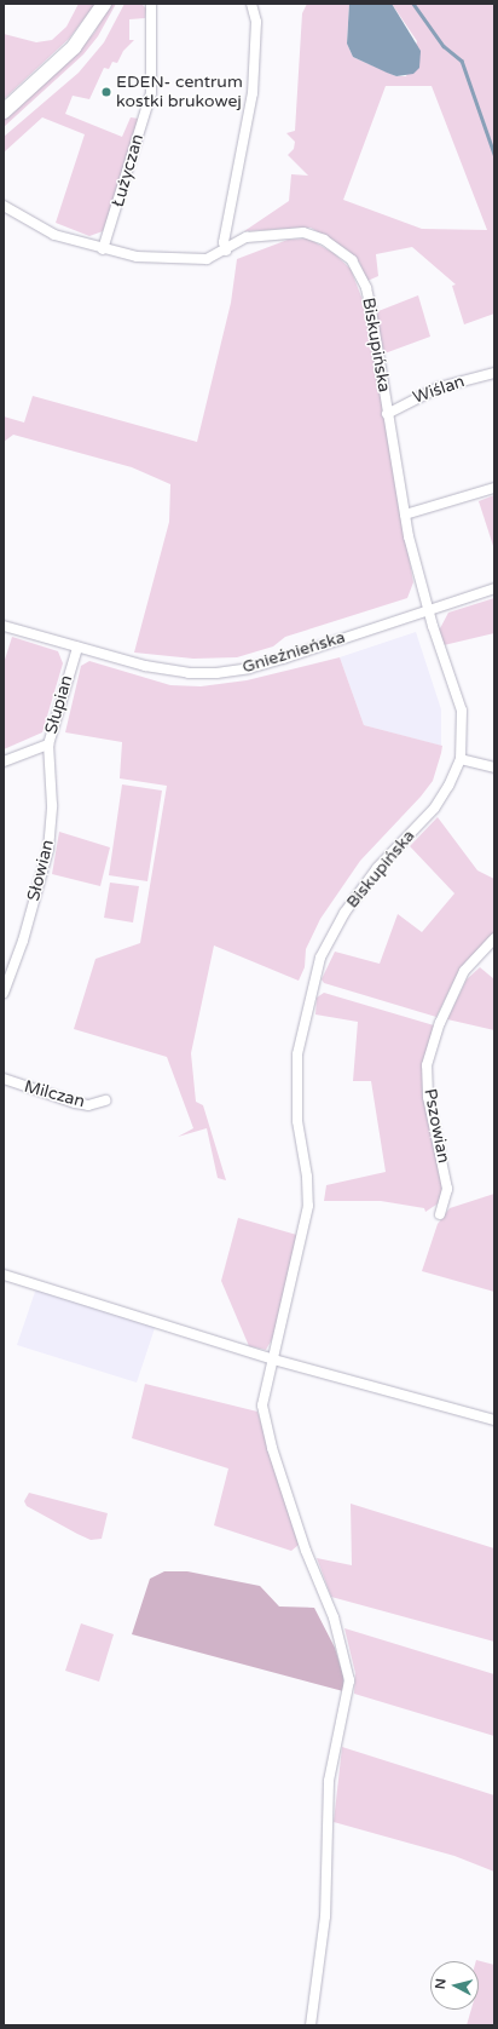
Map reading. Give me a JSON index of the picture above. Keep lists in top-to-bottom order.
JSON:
{
  "streets": {
    "street": [
      "Łużyczan",
      "Biskupińska",
      "Wiślan",
      "Gnieźnieńska",
      "Słupian",
      "Słowian",
      "Milczan",
      "Pszowian"
    ]
  },
  "crossings": [
    ["Łużyczan", "Biskupińska"],
    ["Biskupińska", "Wiślan"],
    ["Biskupińska", "Gnieźnieńska"],
    ["Gnieźnieńska", "Słupian"],
    ["Słupian", "Słowian"]
  ],
  "places": ["EDEN- centrum kostki brukowej"],
  "north": "left"
}
